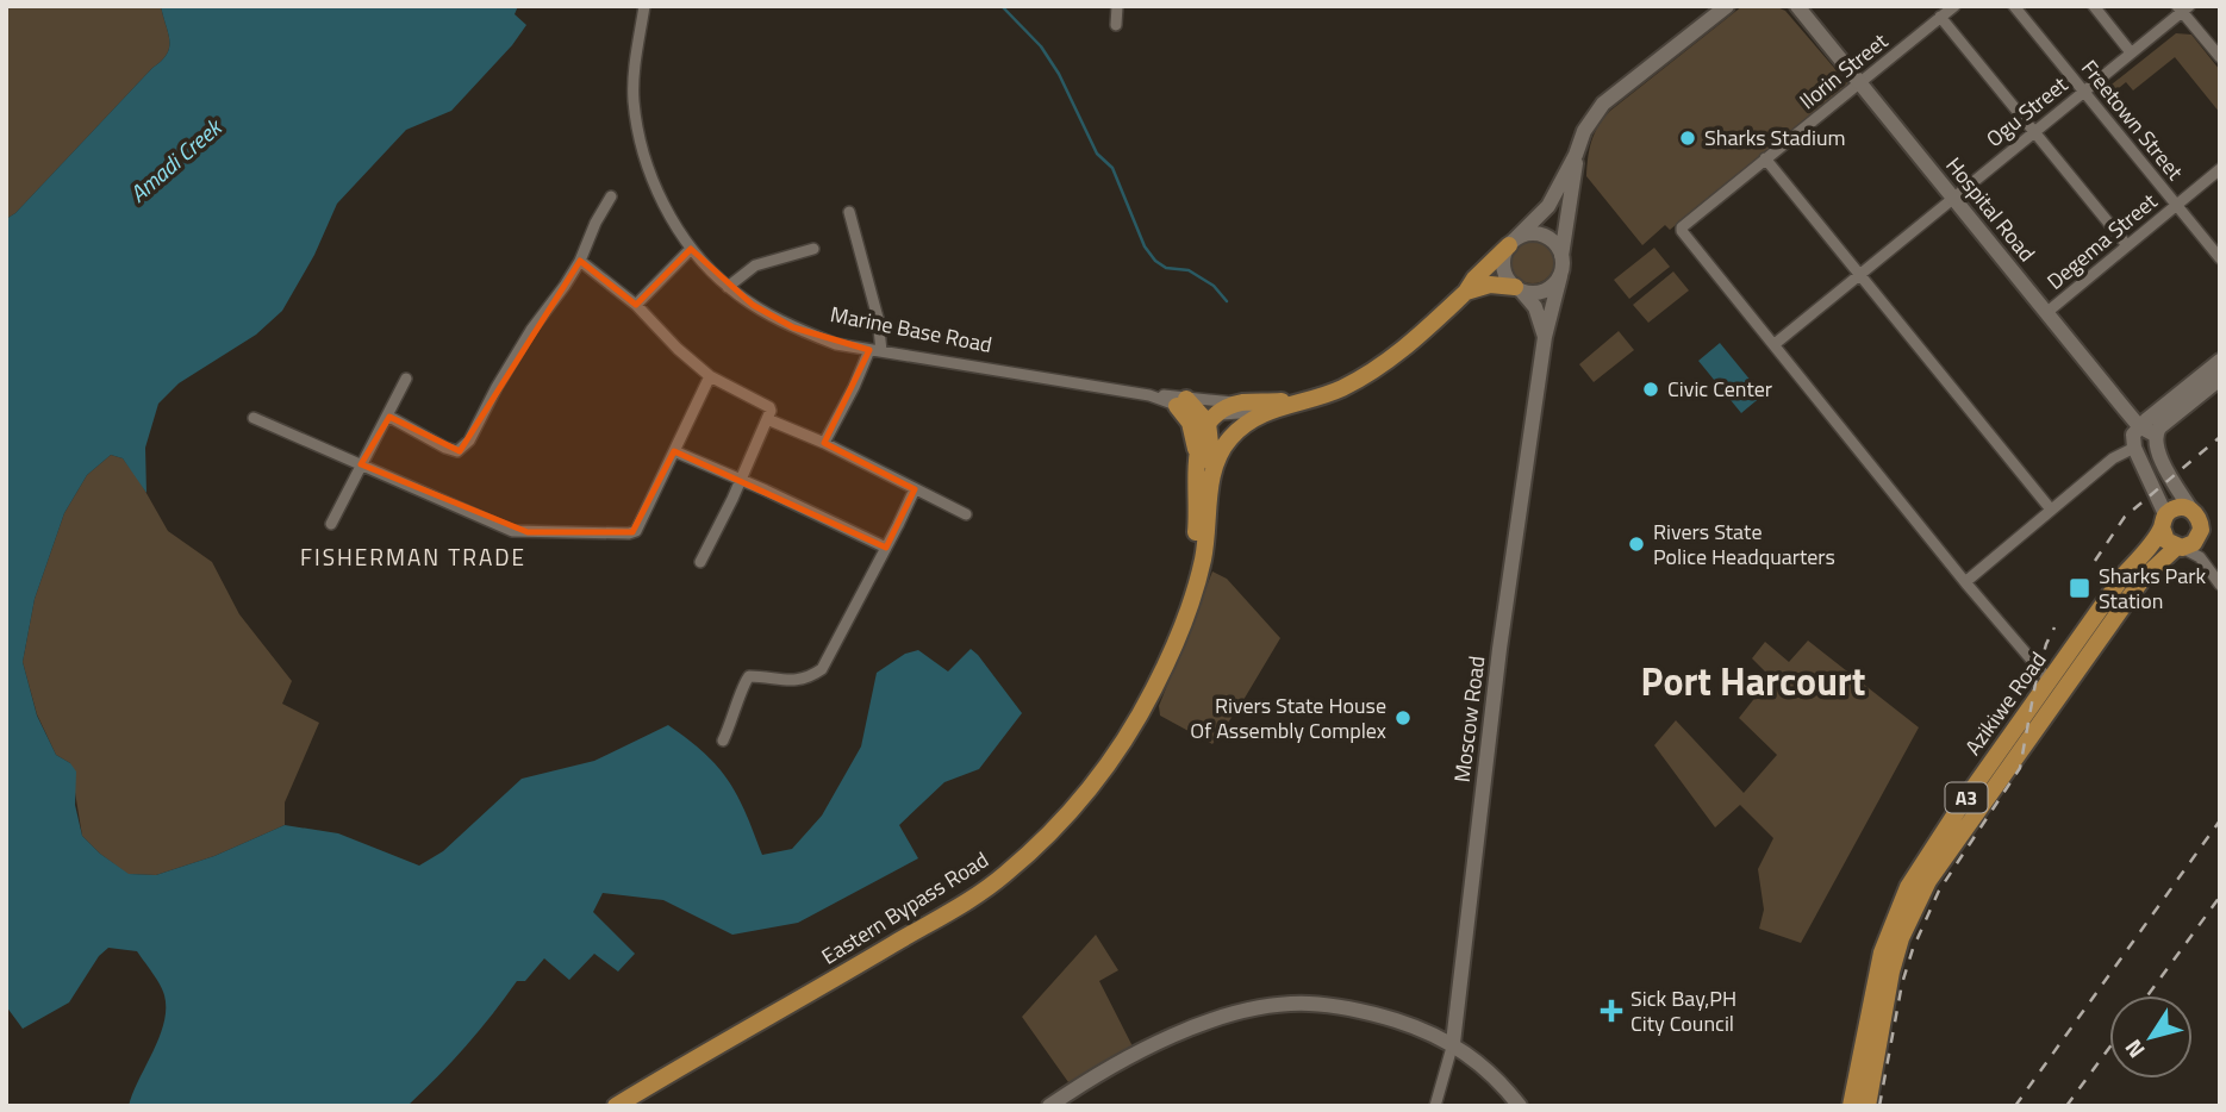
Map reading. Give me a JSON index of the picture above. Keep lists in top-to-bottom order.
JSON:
{
  "streets": {
    "main road": ["Azikiwe Road", "A3", "Eastern Bypass Road"],
    "street": [
      "Ilorin Street",
      "Ogu Street",
      "Freetown Street",
      "Hospital Road",
      "Degema Street",
      "Marine Base Road",
      "Moscow Road"
    ]
  },
  "crossings": [
    ["Ilorin Street", "Ogu Street"],
    ["Ilorin Street", "Hospital Road"],
    ["Ogu Street", "Freetown Street"],
    ["Ogu Street", "Hospital Road"],
    ["Freetown Street", "Degema Street"],
    ["Hospital Road", "Degema Street"],
    ["Marine Base Road", "Eastern Bypass Road"],
    ["Azikiwe Road", "A3"]
  ],
  "districts": ["FISHERMAN TRADE", "Port Harcourt"],
  "water": ["Amadi Creek"],
  "places": {
    "other": [
      "Sharks Stadium",
      "Civic Center",
      "Rivers State Police Headquarters",
      "Rivers State House Of Assembly Complex"
    ],
    "transit": ["Sharks Park Station"],
    "health": ["Sick Bay,PH City Council"]
  },
  "north": "bottom left"
}
